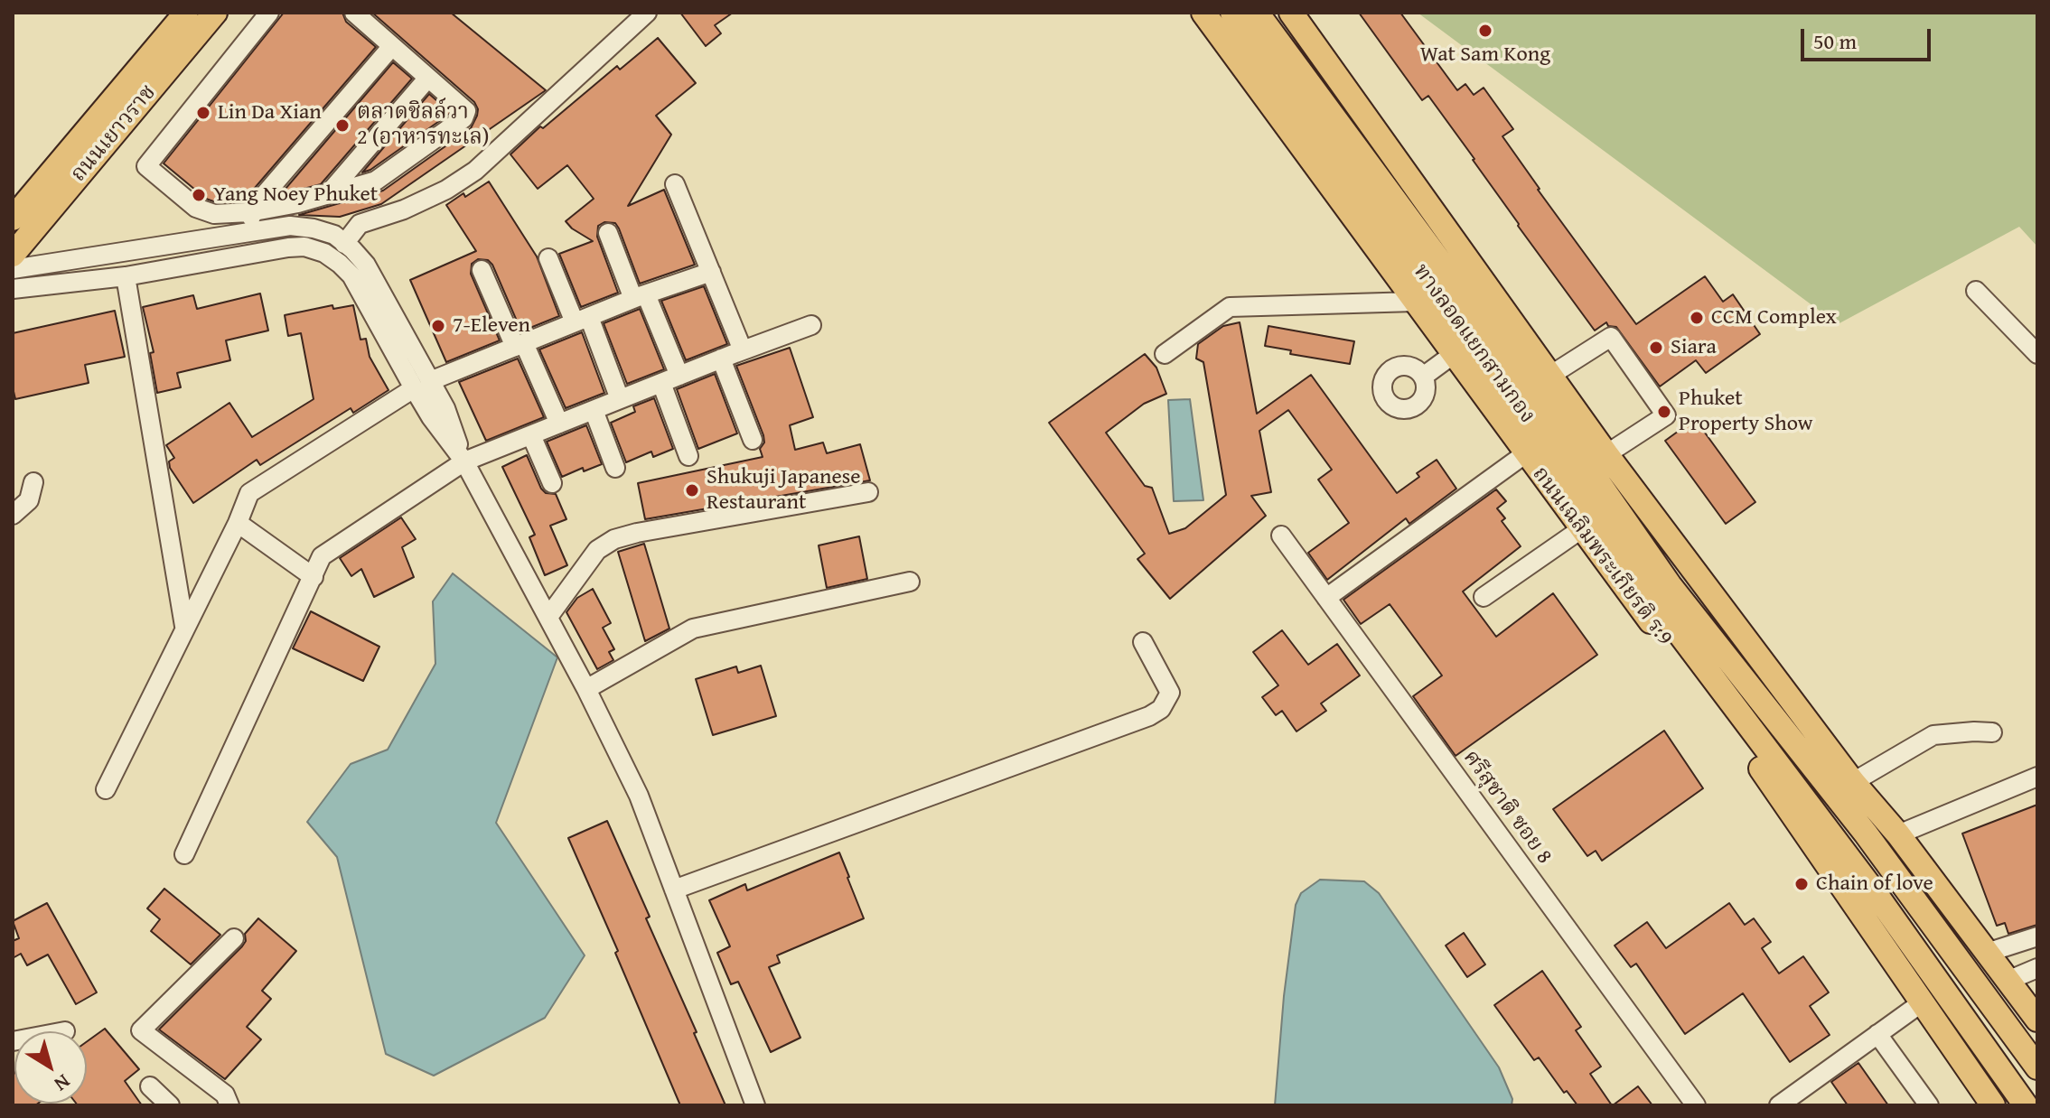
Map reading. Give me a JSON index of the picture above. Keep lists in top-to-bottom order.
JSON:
{
  "streets": {
    "main road": ["ถนนเยาวราช", "ทางลอดแยกสามกอง", "ถนนเฉลิมพระเกียรติ ร.9"],
    "street": ["ศรีสุชาติ ซอย 8"]
  },
  "places": [
    "Wat Sam Kong",
    "Lin Da Xian",
    "ตลาดชิลล์วา 2 (อาหารทะเล)",
    "Yang Noey Phuket",
    "CCM Complex",
    "7-Eleven",
    "Siara",
    "Phuket Property Show",
    "Shukuji Japanese Restaurant",
    "Chain of love"
  ],
  "scale_bar": "50 m",
  "north": "bottom right"
}
